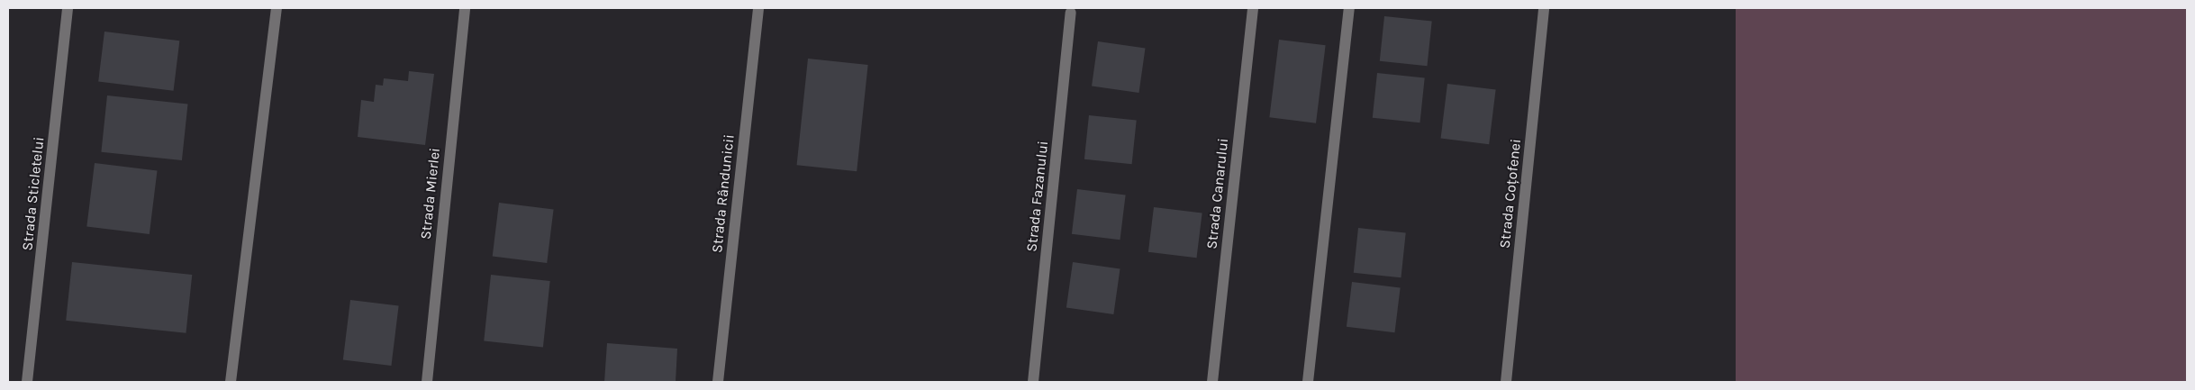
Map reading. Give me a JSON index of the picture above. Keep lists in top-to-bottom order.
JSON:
{
  "streets": {
    "street": [
      "Strada Sticletelui",
      "Strada Mierlei",
      "Strada Rândunicii",
      "Strada Canarului",
      "Strada Coțofenei",
      "Strada Fazanului"
    ]
  }
}
